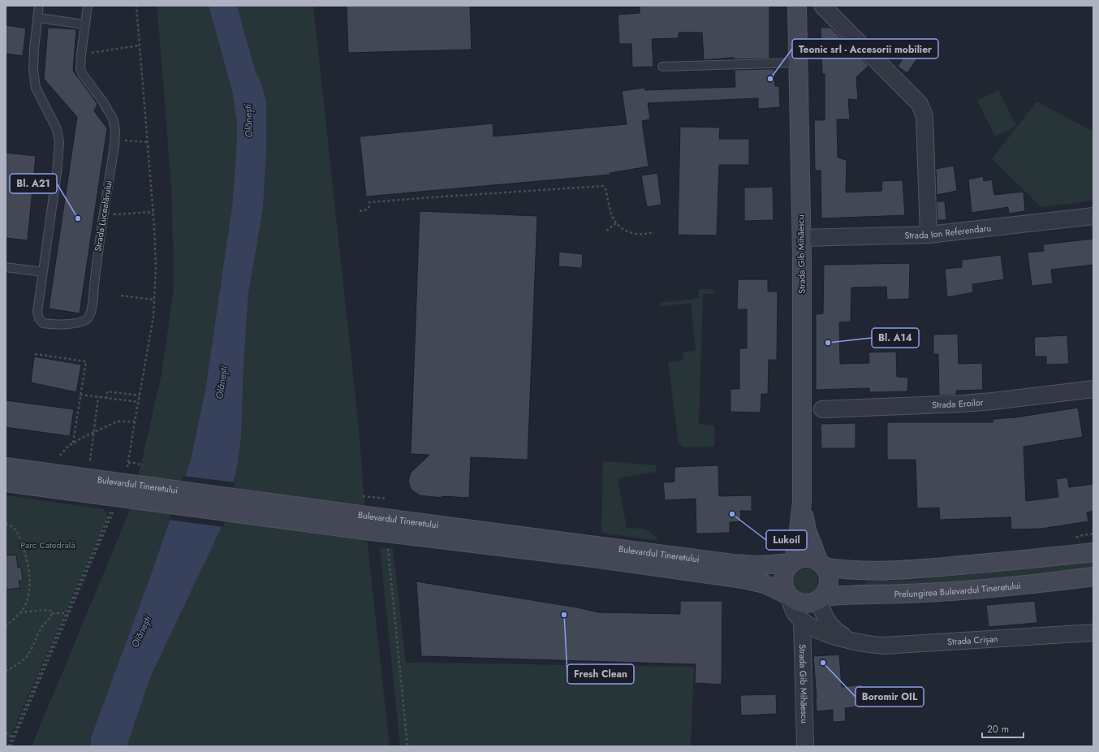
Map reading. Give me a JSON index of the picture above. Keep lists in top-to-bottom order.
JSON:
{
  "streets": {
    "main road": ["Strada Gib Mihăescu", "Bulevardul Tineretului", "Prelungirea Bulevardul Tineretului"],
    "street": ["Strada Ion Referendaru", "Strada Eroilor", "Strada Crișan"],
    "lane": ["Strada Luceafărului"]
  },
  "crossings": [
    ["Strada Ion Referendaru", "Strada Gib Mihăescu"],
    ["Strada Gib Mihăescu", "Bulevardul Tineretului"],
    ["Strada Gib Mihăescu", "Prelungirea Bulevardul Tineretului"],
    ["Strada Gib Mihăescu", "Strada Crișan"],
    ["Bulevardul Tineretului", "Prelungirea Bulevardul Tineretului"],
    ["Bulevardul Tineretului", "Strada Crișan"],
    ["Prelungirea Bulevardul Tineretului", "Strada Crișan"]
  ],
  "water": ["Olănești"],
  "parks": ["Parc Catedrală"],
  "places": [
    "Teonic srl - Accesorii mobilier",
    "Bl. A21",
    "Bl. A14",
    "Lukoil",
    "Fresh Clean",
    "Boromir OIL"
  ],
  "scale_bar": "20 m"
}
